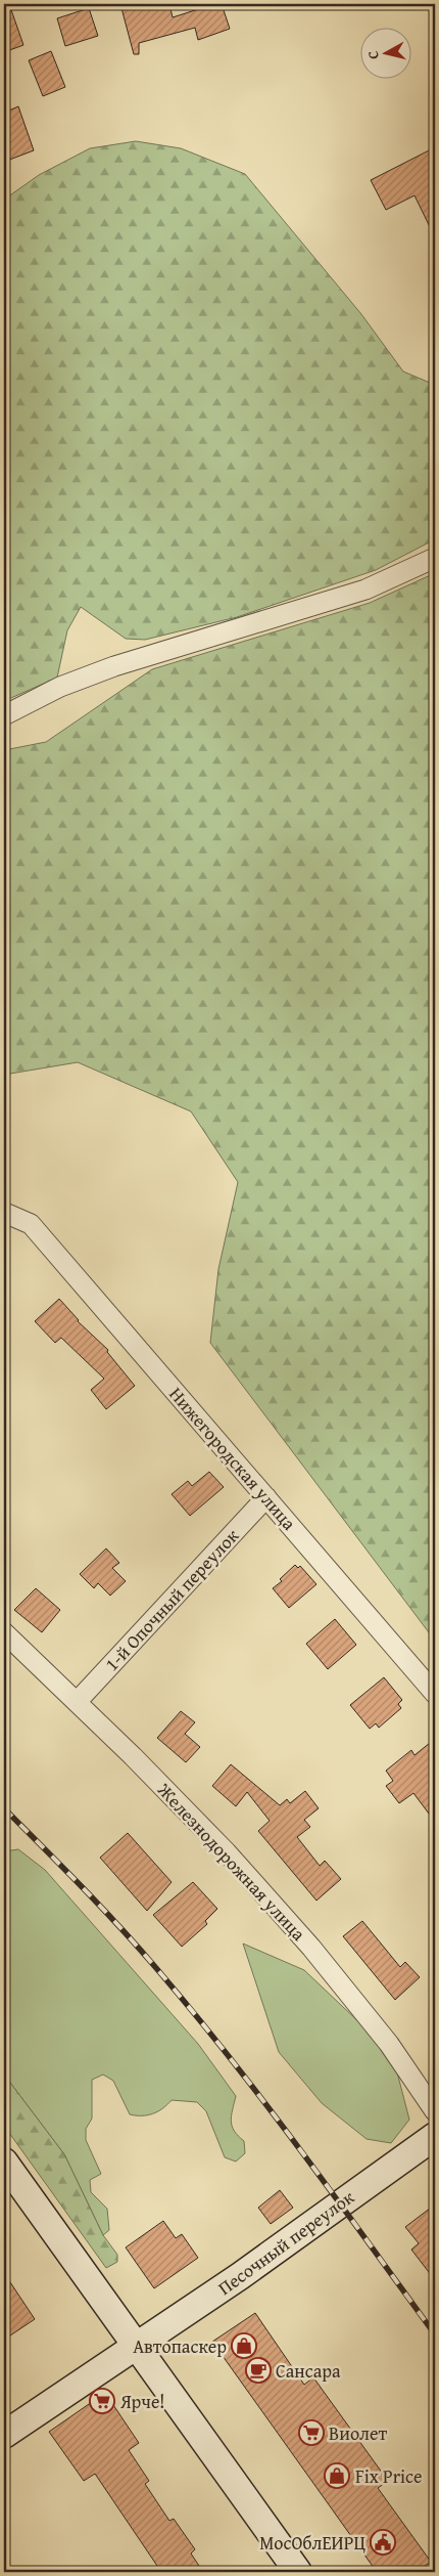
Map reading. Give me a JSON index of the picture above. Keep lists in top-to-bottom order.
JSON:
{
  "streets": {
    "main road": ["Песочный переулок"],
    "street": ["Нижегородская улица", "1-й Опочный переулок", "Железнодорожная улица"]
  },
  "crossings": [
    ["Нижегородская улица", "1-й Опочный переулок"],
    ["1-й Опочный переулок", "Железнодорожная улица"]
  ],
  "places": {
    "shop": ["Автопаскер", "Fix Price"],
    "cafe": ["Сансара"],
    "supermarket": ["Ярче!", "Виолет"],
    "public building": ["МосОблЕИРЦ"]
  },
  "north": "left"
}
